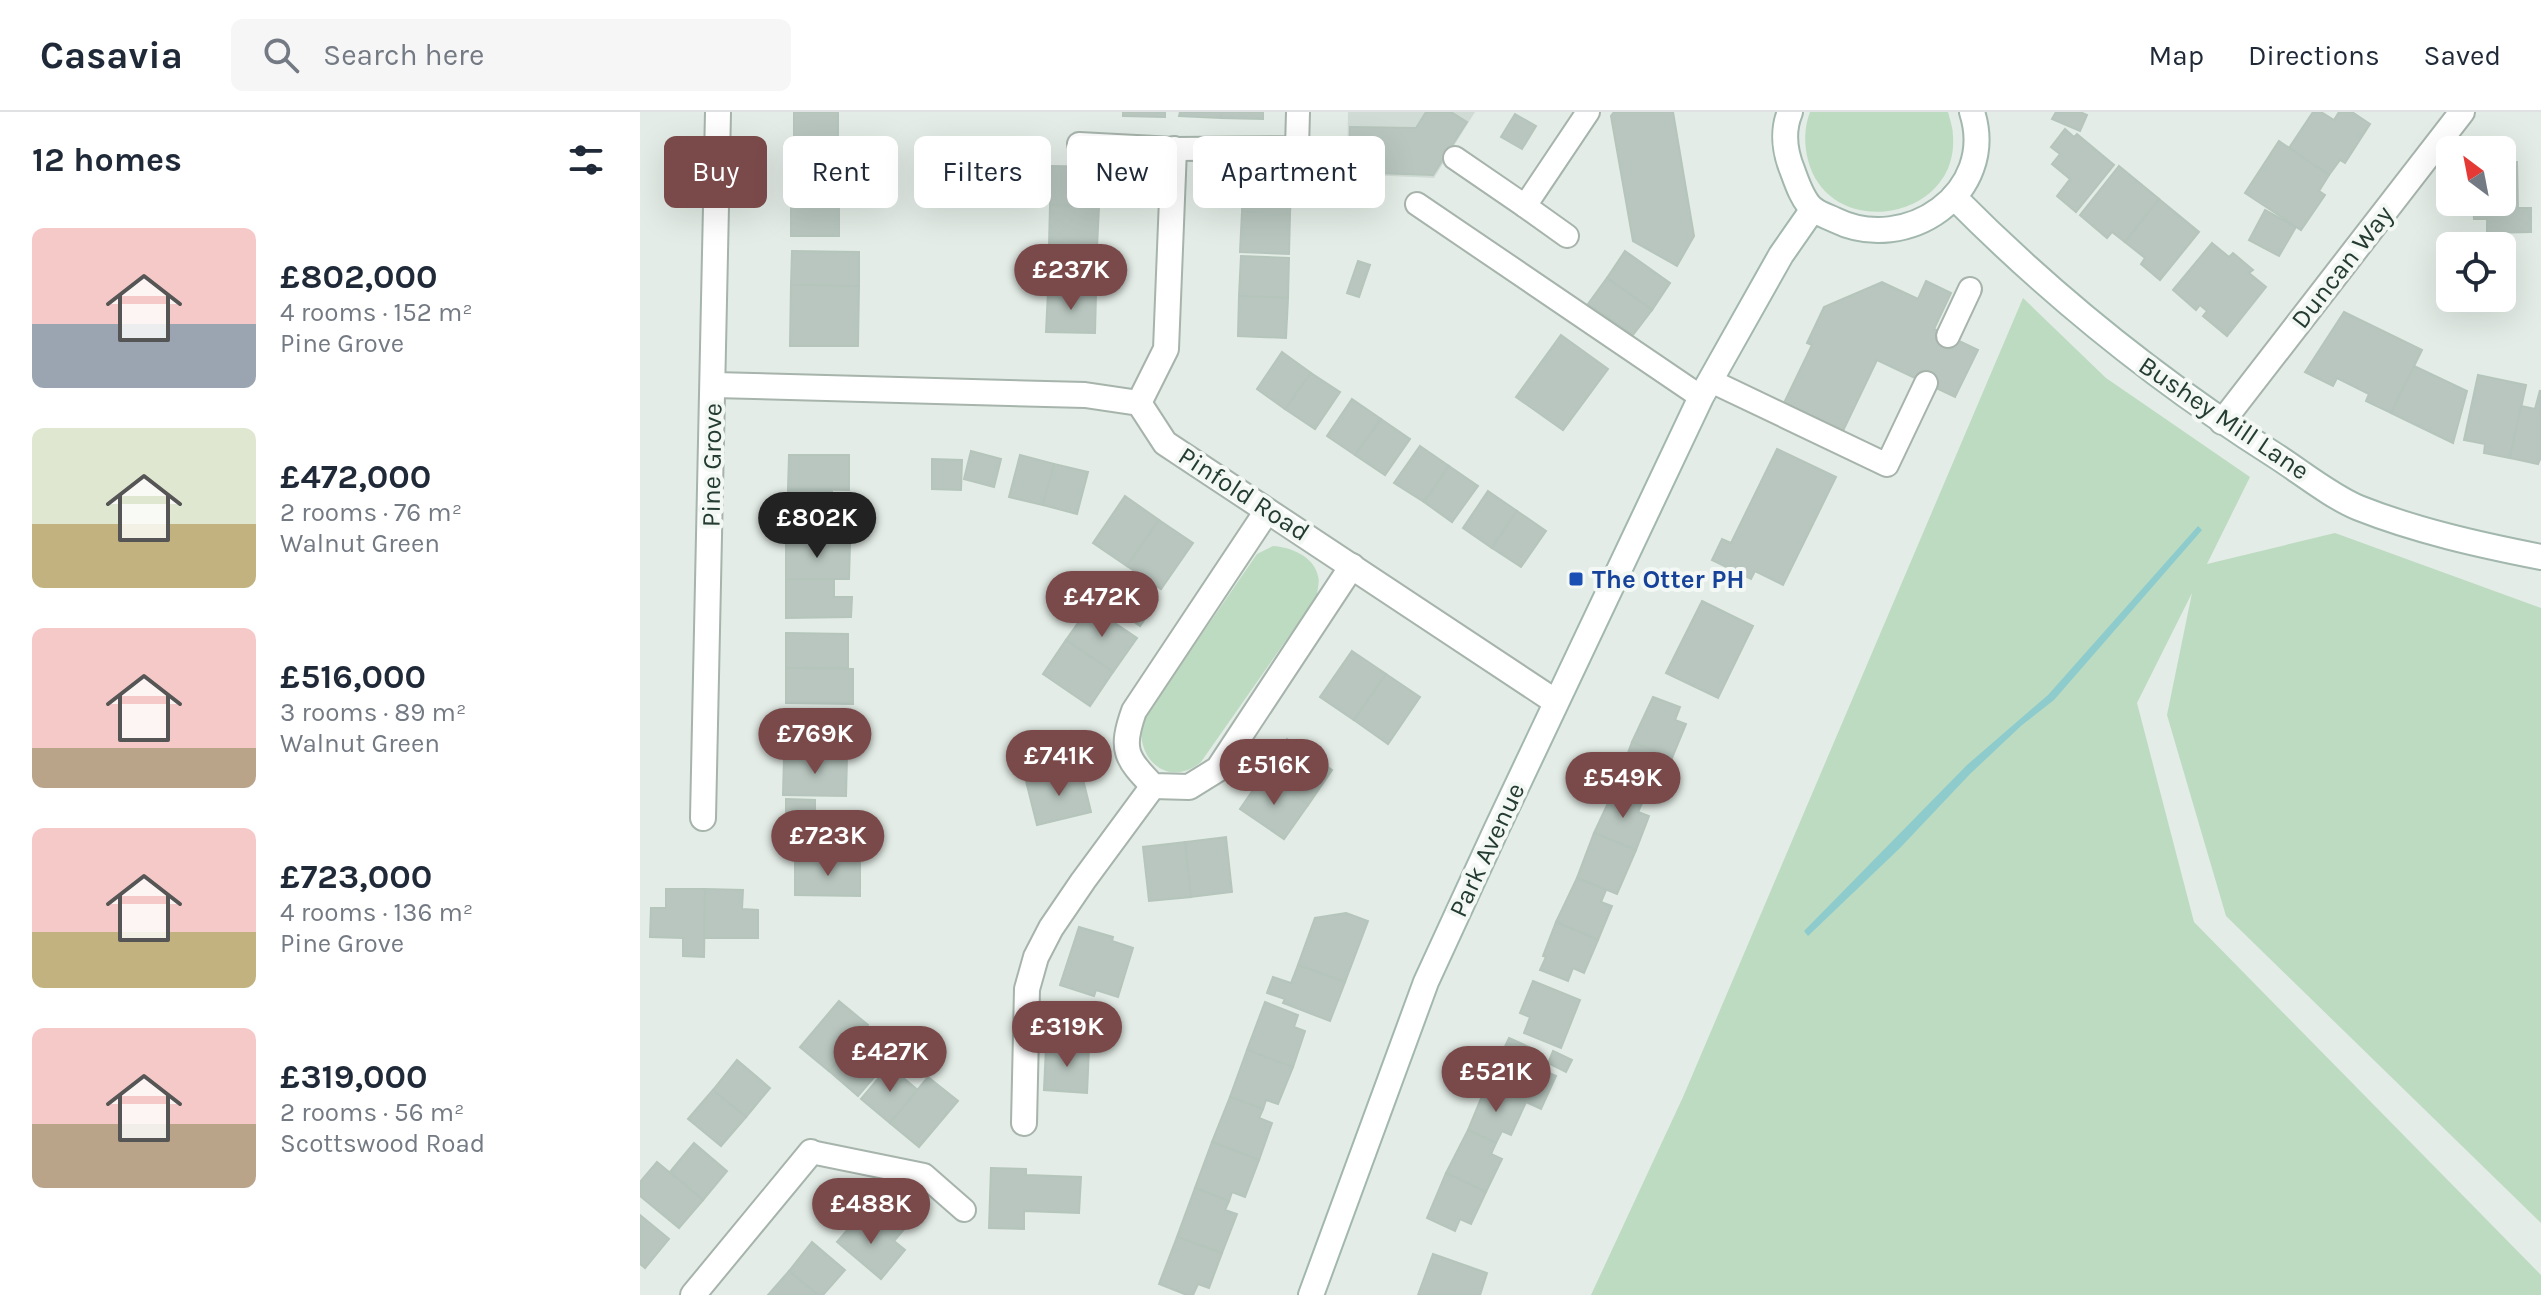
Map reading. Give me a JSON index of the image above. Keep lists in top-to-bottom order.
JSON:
{
  "streets": {
    "street": [
      "Duncan Way",
      "Bushey Mill Lane",
      "Pine Grove",
      "Pinfold Road",
      "Park Avenue"
    ]
  },
  "crossings": [
    ["Duncan Way", "Bushey Mill Lane"],
    ["Pinfold Road", "Park Avenue"]
  ],
  "places": {
    "transit": ["The Otter PH"]
  },
  "north": "top left",
  "page": {
    "header": "Casavia",
    "search": "Search here",
    "nav": ["Map", "Directions", "Saved"],
    "heading": "12 homes",
    "chip": [
      "Buy",
      "Rent",
      "Filters",
      "New",
      "Apartment"
    ],
    "list": [
      {
        "name": "£802,000",
        "note": "4 rooms · 152 m² · Pine Grove"
      },
      {
        "name": "£472,000",
        "note": "2 rooms · 76 m² · Walnut Green"
      },
      {
        "name": "£516,000",
        "note": "3 rooms · 89 m² · Walnut Green"
      },
      {
        "name": "£723,000",
        "note": "4 rooms · 136 m² · Pine Grove"
      },
      {
        "name": "£319,000",
        "note": "2 rooms · 56 m² · Scottswood Road"
      }
    ],
    "price": [
      "£237K",
      "£802K",
      "£472K",
      "£769K",
      "£741K",
      "£516K",
      "£549K",
      "£723K",
      "£319K",
      "£427K",
      "£521K",
      "£488K"
    ]
  }
}
